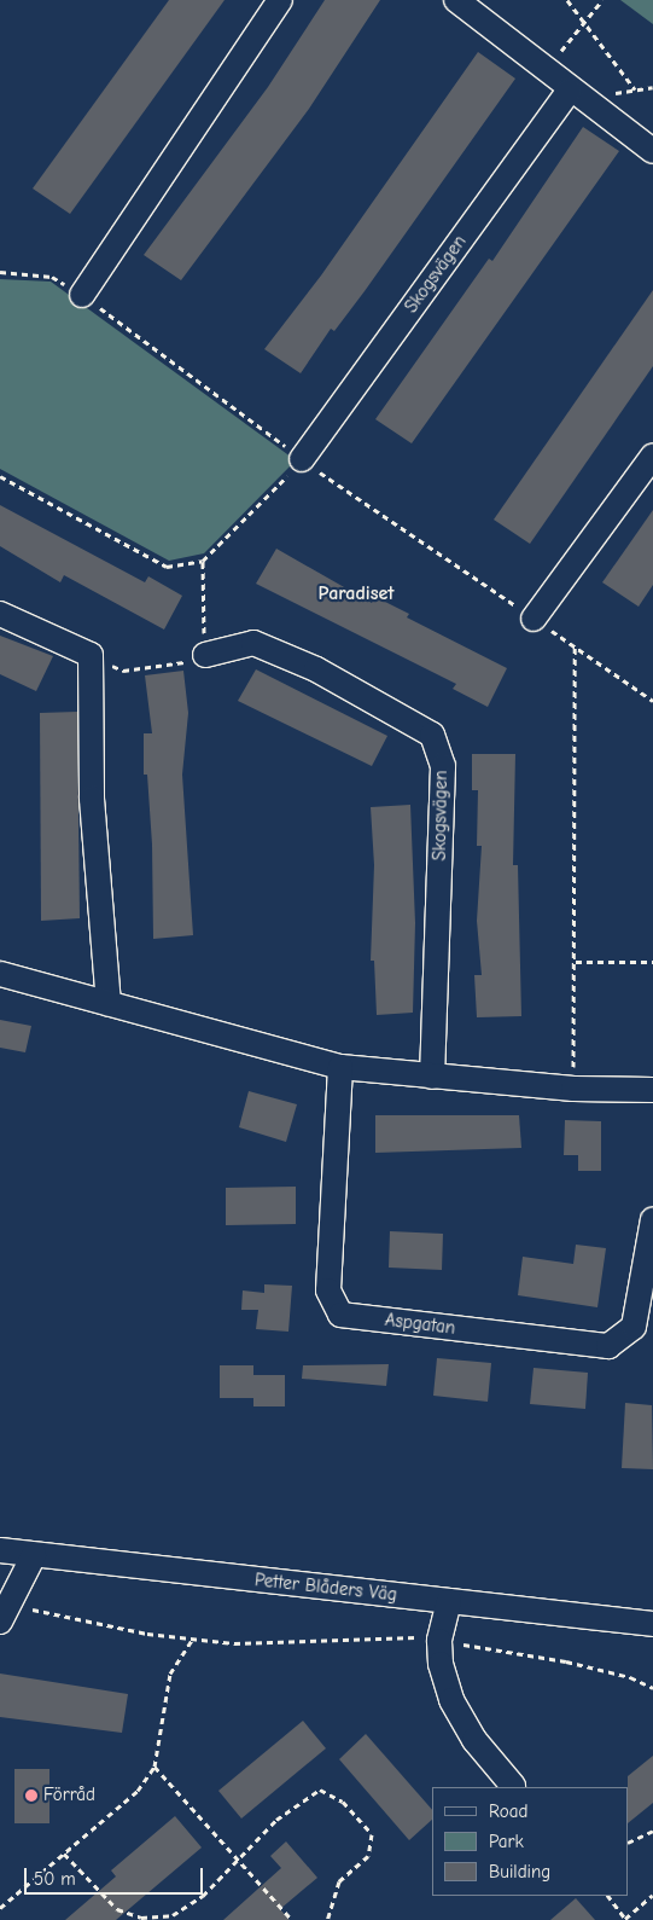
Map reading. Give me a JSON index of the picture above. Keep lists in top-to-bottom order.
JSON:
{
  "streets": {
    "street": ["Skogsvägen", "Aspgatan", "Petter Blåders Väg"]
  },
  "districts": ["Paradiset"],
  "places": ["Förråd"],
  "legend": ["Road", "Park", "Building"],
  "scale_bar": "50 m"
}
